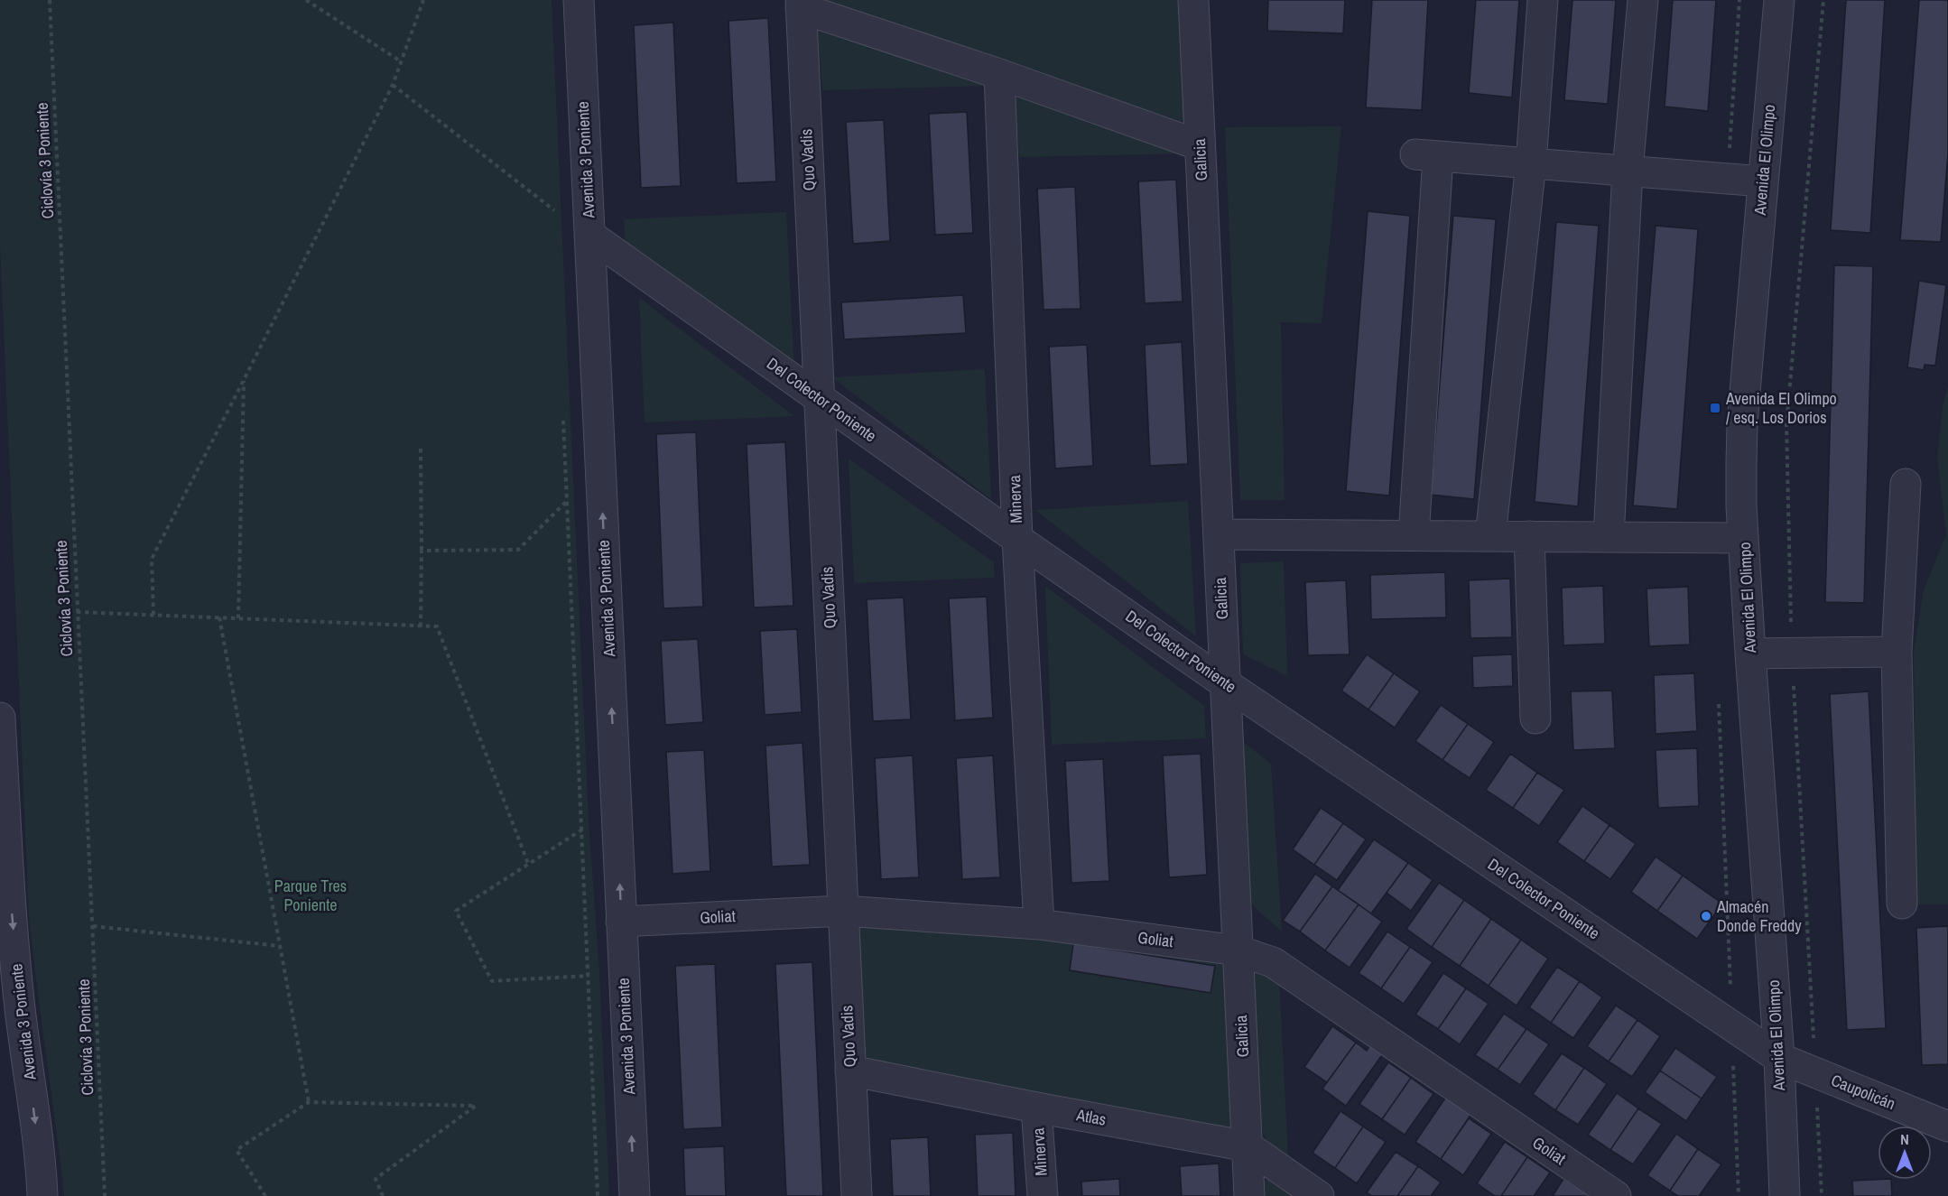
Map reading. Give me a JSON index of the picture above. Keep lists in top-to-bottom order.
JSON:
{
  "streets": {
    "street": [
      "Avenida 3 Poniente",
      "Quo Vadis",
      "Galicia",
      "Avenida El Olimpo",
      "Del Colector Poniente",
      "Minerva",
      "Goliat",
      "Caupolicán",
      "Atlas"
    ],
    "path": ["Ciclovía 3 Poniente"]
  },
  "crossings": [
    ["Avenida 3 Poniente", "Del Colector Poniente"],
    ["Avenida 3 Poniente", "Goliat"],
    ["Quo Vadis", "Del Colector Poniente"],
    ["Quo Vadis", "Goliat"],
    ["Quo Vadis", "Atlas"],
    ["Galicia", "Del Colector Poniente"],
    ["Galicia", "Goliat"],
    ["Galicia", "Atlas"],
    ["Avenida El Olimpo", "Del Colector Poniente"],
    ["Avenida El Olimpo", "Caupolicán"],
    ["Del Colector Poniente", "Minerva"],
    ["Del Colector Poniente", "Caupolicán"],
    ["Minerva", "Goliat"],
    ["Minerva", "Atlas"]
  ],
  "parks": ["Parque Tres Poniente"],
  "places": {
    "transit": ["Avenida El Olimpo / esq. Los Dorios"],
    "other": ["Almacén Donde Freddy"]
  },
  "north": "top"
}
